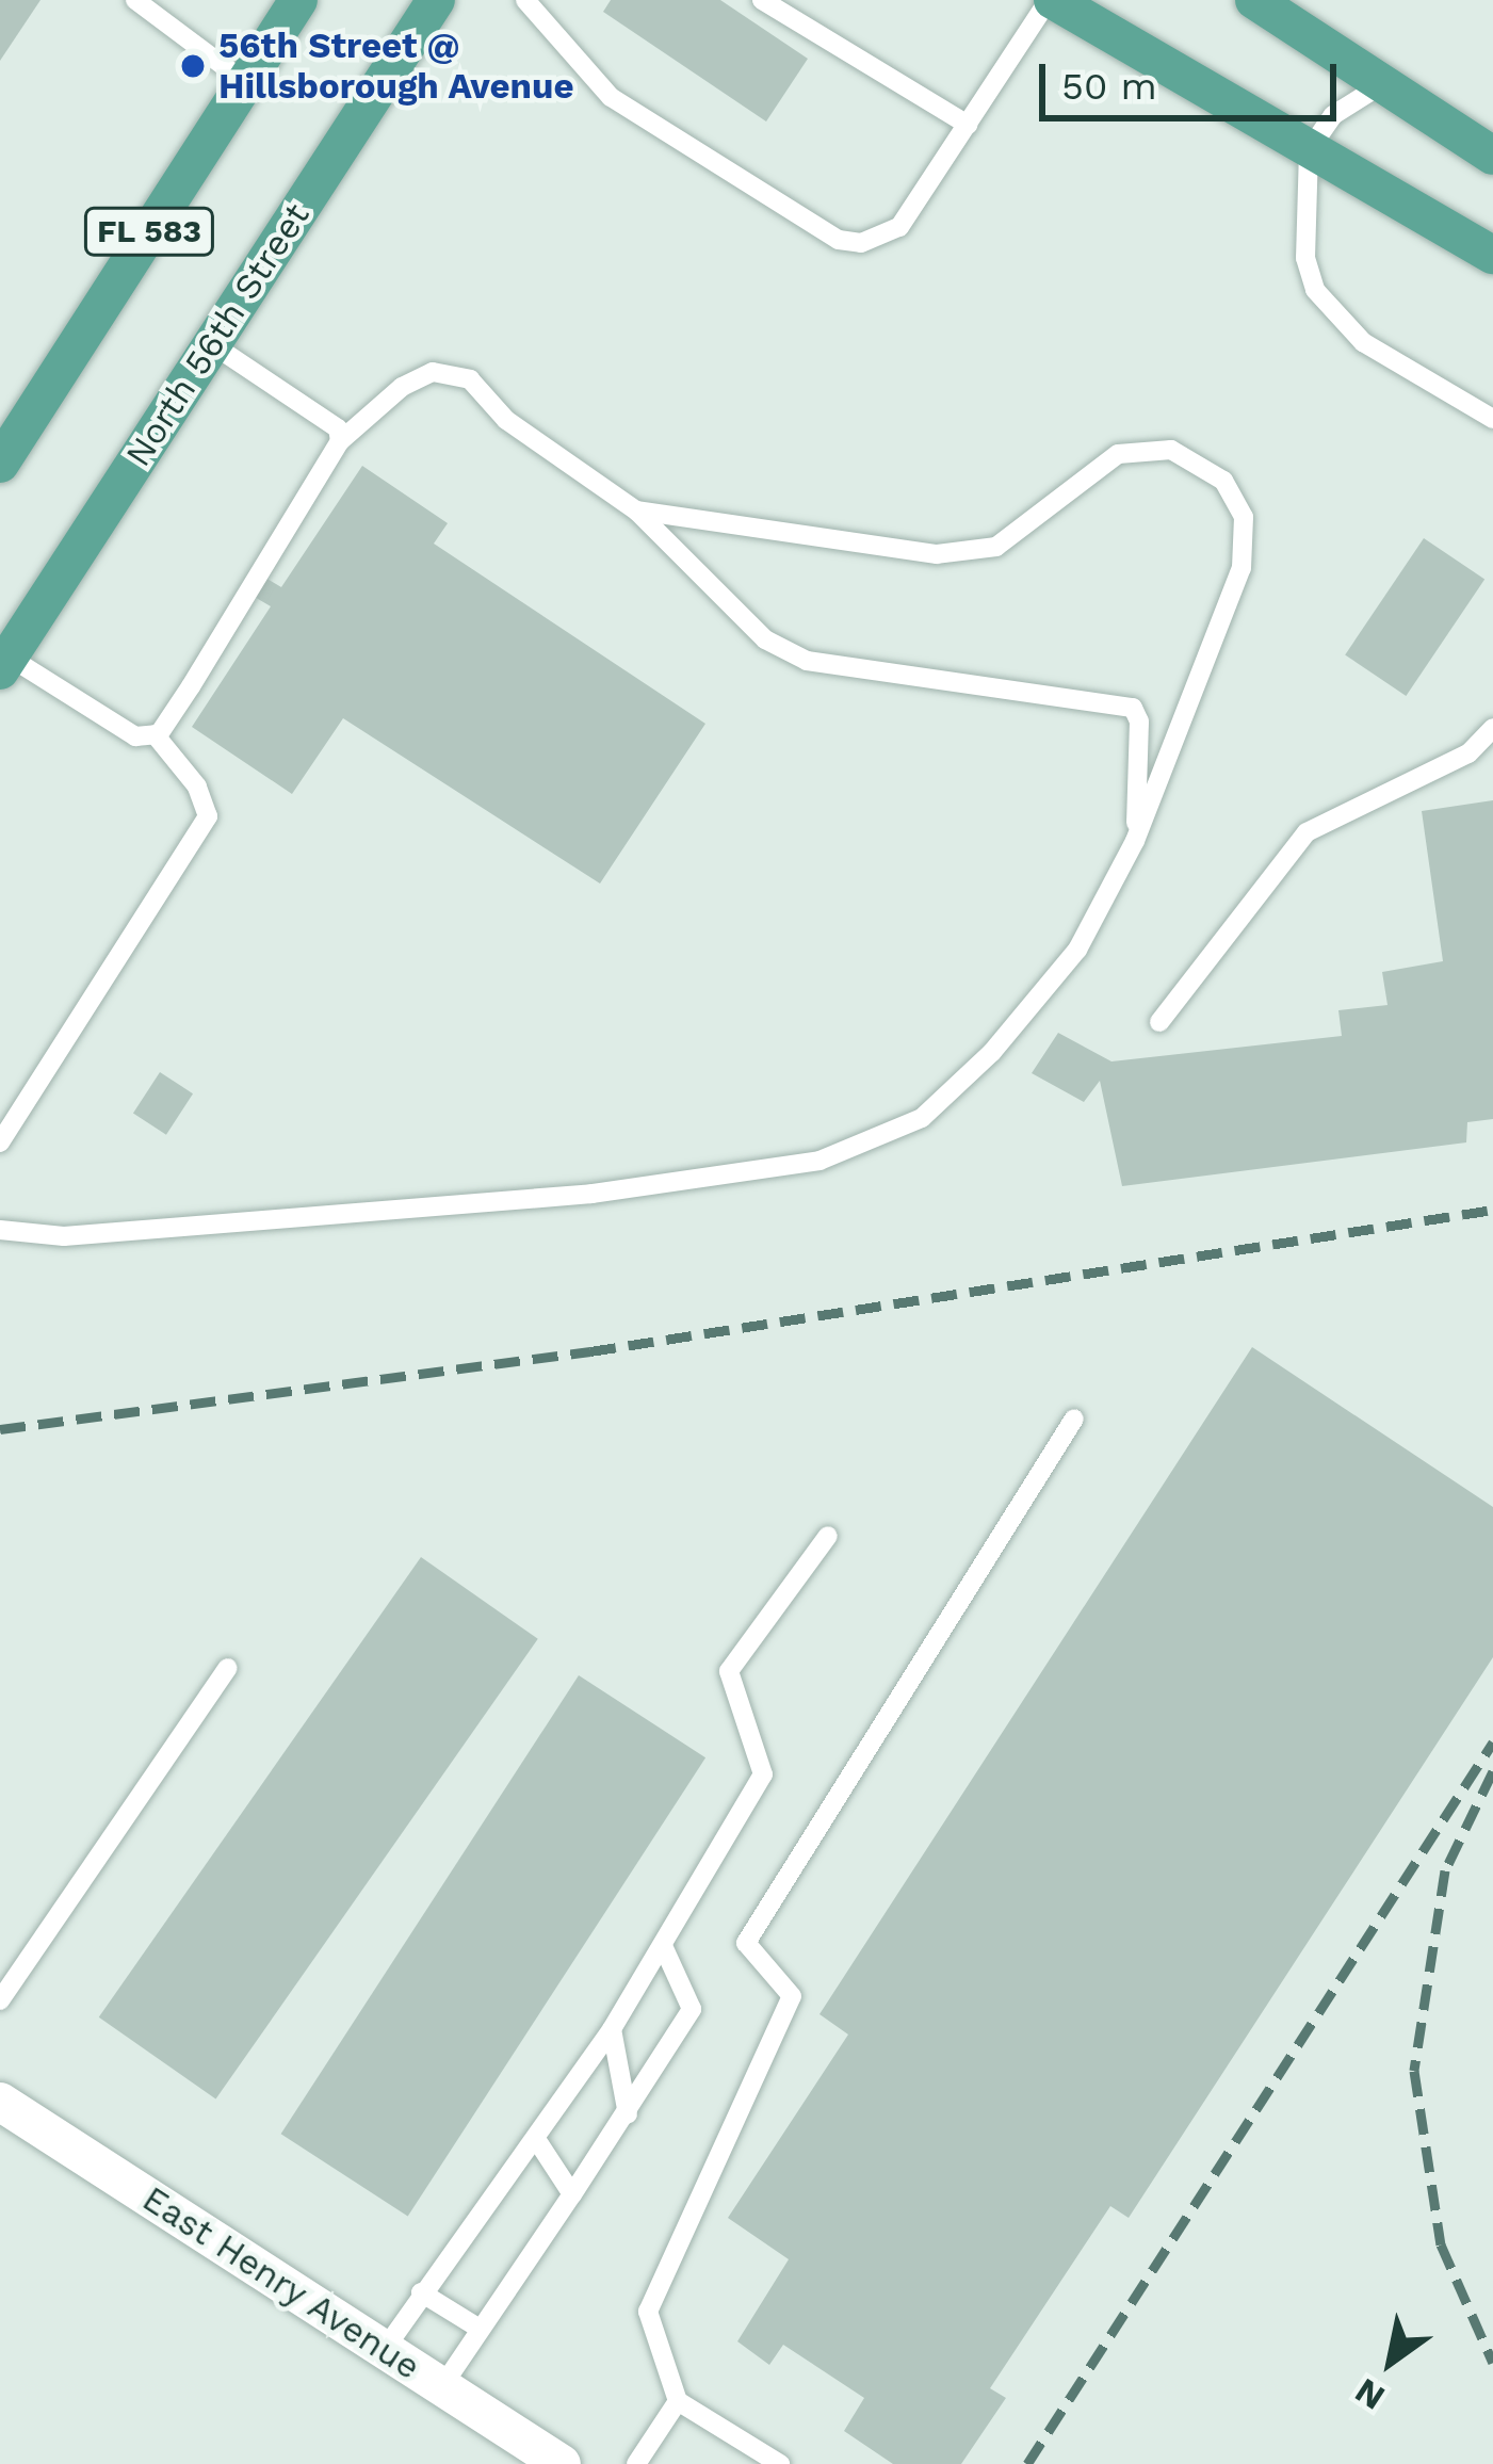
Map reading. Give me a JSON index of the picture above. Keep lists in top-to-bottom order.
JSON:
{
  "streets": {
    "main road": ["FL 583", "North 56th Street"],
    "street": ["East Henry Avenue"]
  },
  "places": ["56th Street @ Hillsborough Avenue"],
  "scale_bar": "50 m",
  "north": "bottom left"
}
